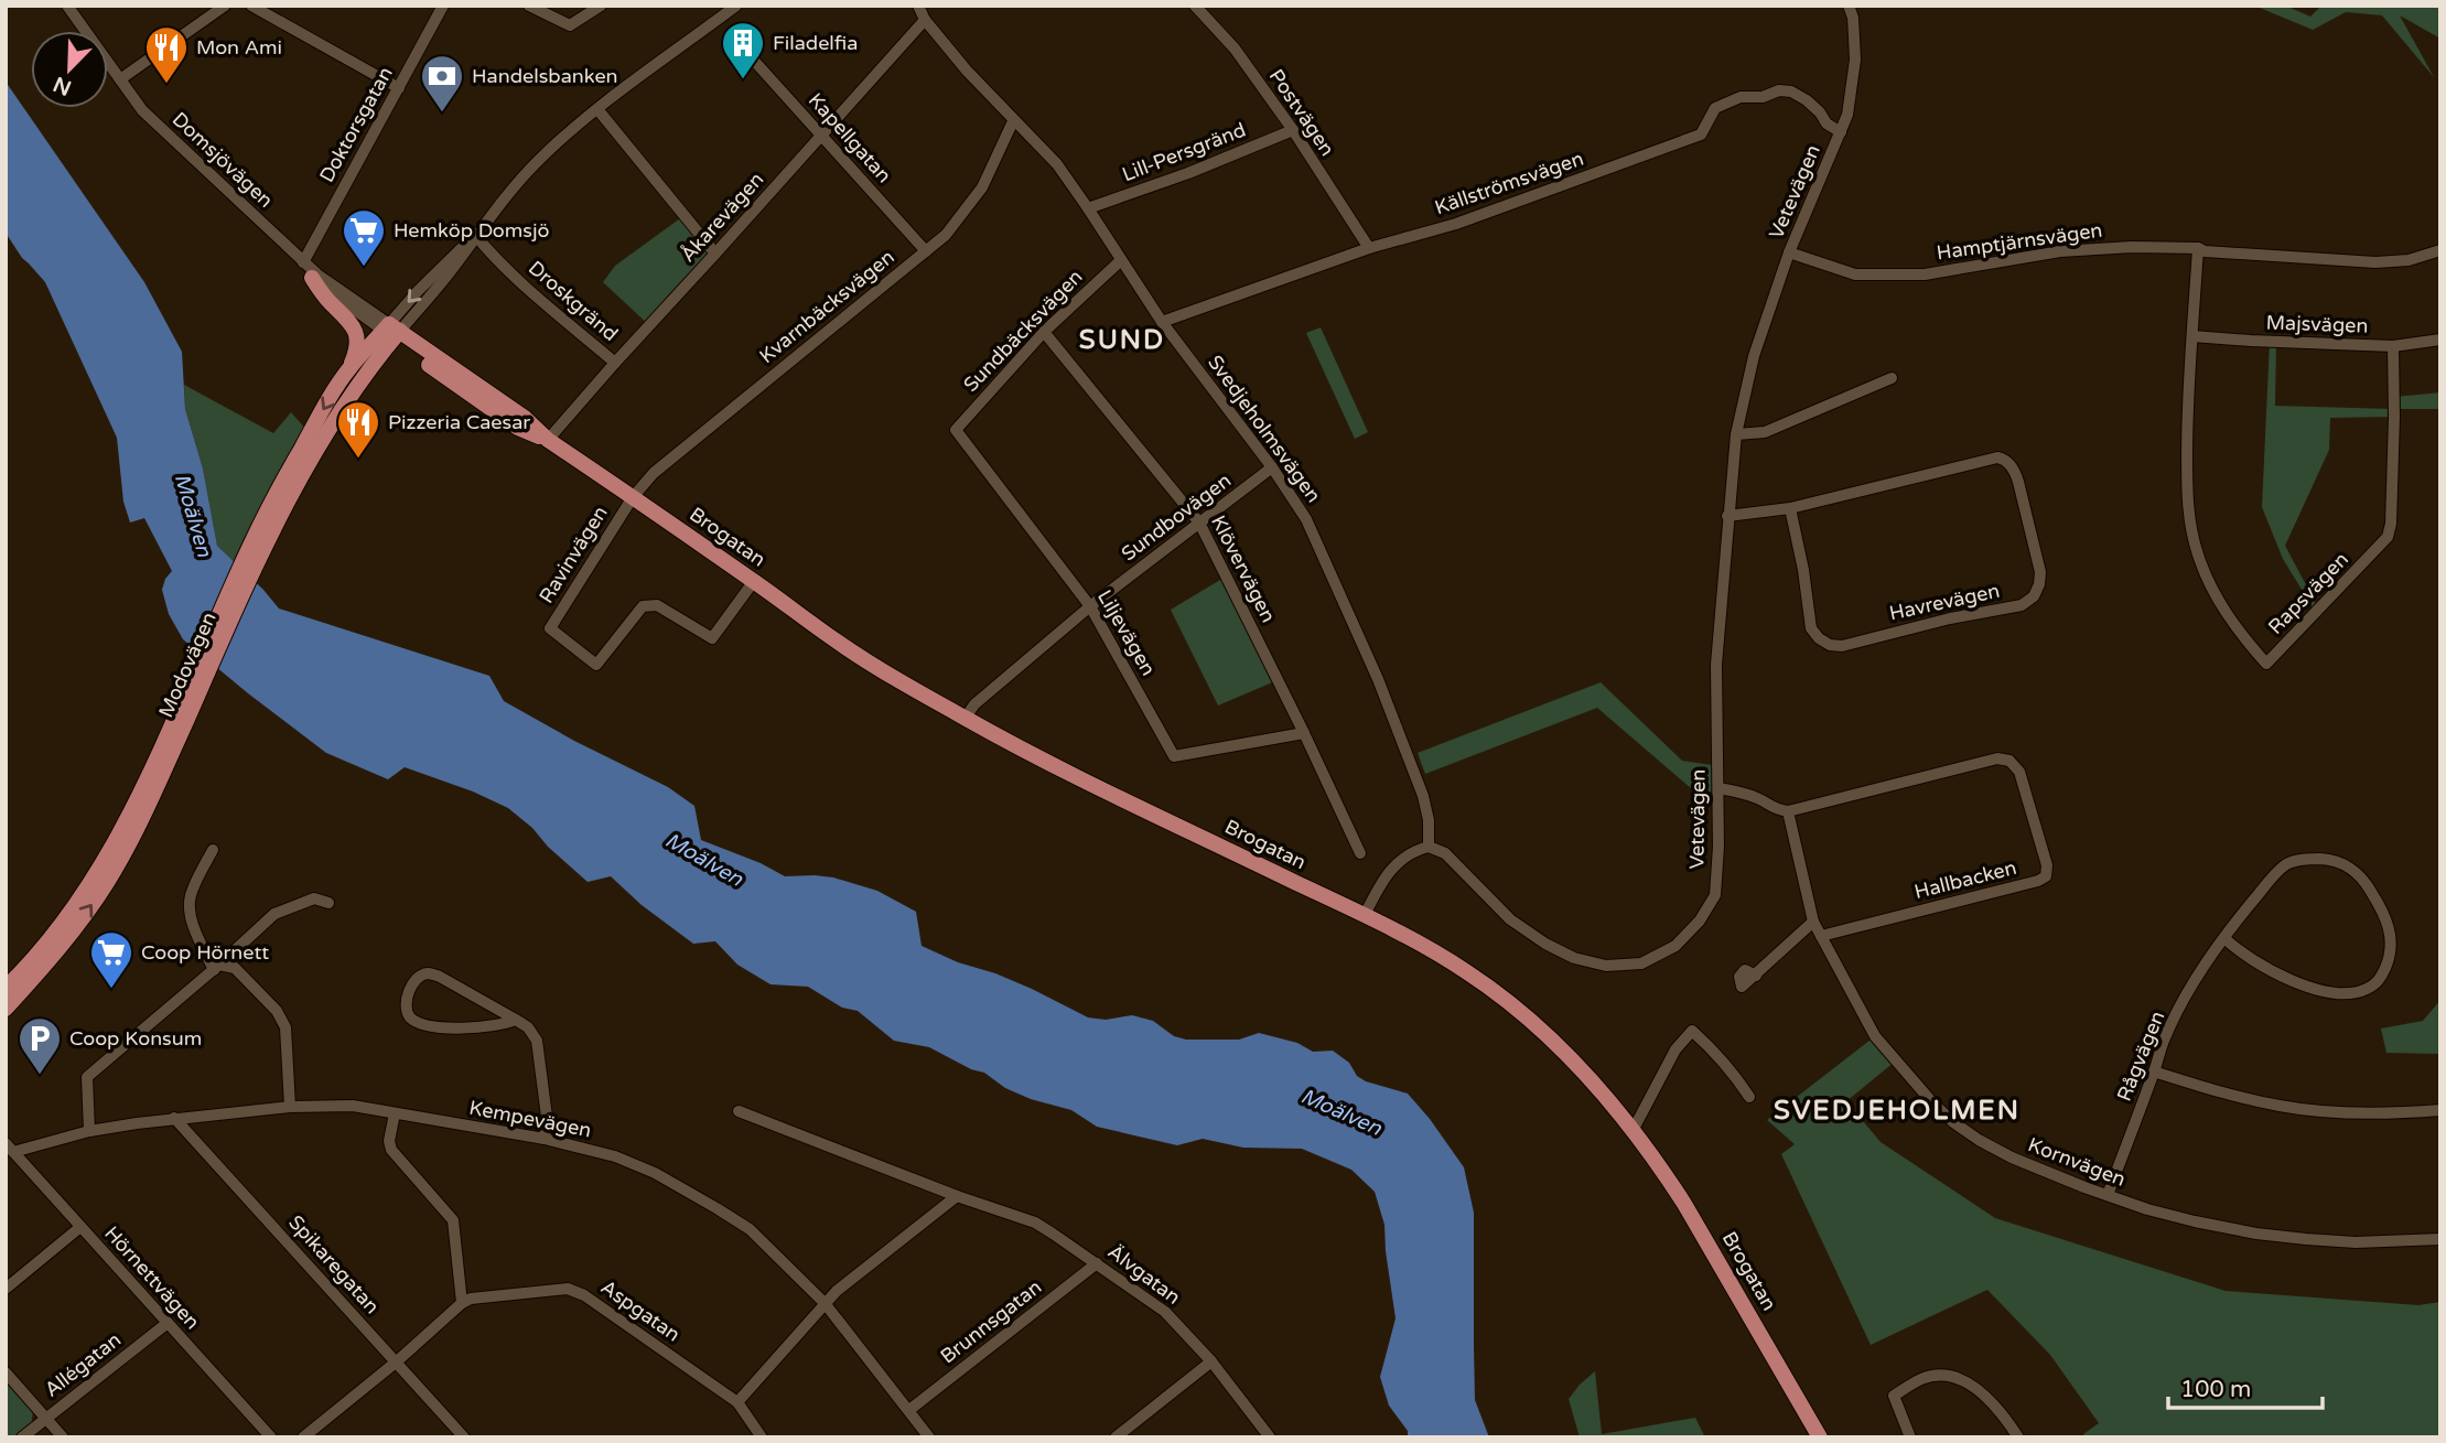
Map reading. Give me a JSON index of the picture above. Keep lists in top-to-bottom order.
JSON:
{
  "streets": {
    "main road": ["Brogatan", "Modovägen"],
    "street": [
      "Postvägen",
      "Doktorsgatan",
      "Kapellgatan",
      "Lill-Persgränd",
      "Domsjövägen",
      "Källströmsvägen",
      "Vetevägen",
      "Åkarevägen",
      "Hamptjärnsvägen",
      "Droskgränd",
      "Kvarnbäcksvägen",
      "Majsvägen",
      "Sundbäcksvägen",
      "Svedjeholmsvägen",
      "Sundbovägen",
      "Ravinvägen",
      "Klövervägen",
      "Rapsvägen",
      "Havrevägen",
      "Liljevägen",
      "Hallbacken",
      "Rågvägen",
      "Kempevägen",
      "Kornvägen",
      "Spikaregatan",
      "Älvgatan",
      "Hörnettvägen",
      "Aspgatan",
      "Brunnsgatan",
      "Allégatan"
    ]
  },
  "crossings": [
    ["Postvägen", "Lill-Persgränd"],
    ["Postvägen", "Källströmsvägen"],
    ["Doktorsgatan", "Domsjövägen"],
    ["Kapellgatan", "Åkarevägen"],
    ["Kapellgatan", "Kvarnbäcksvägen"],
    ["Lill-Persgränd", "Svedjeholmsvägen"],
    ["Domsjövägen", "Brogatan"],
    ["Domsjövägen", "Modovägen"],
    ["Källströmsvägen", "Vetevägen"],
    ["Källströmsvägen", "Svedjeholmsvägen"],
    ["Vetevägen", "Hamptjärnsvägen"],
    ["Vetevägen", "Svedjeholmsvägen"],
    ["Vetevägen", "Havrevägen"],
    ["Åkarevägen", "Droskgränd"],
    ["Åkarevägen", "Svedjeholmsvägen"],
    ["Åkarevägen", "Brogatan"],
    ["Hamptjärnsvägen", "Rapsvägen"],
    ["Kvarnbäcksvägen", "Svedjeholmsvägen"],
    ["Kvarnbäcksvägen", "Brogatan"],
    ["Kvarnbäcksvägen", "Ravinvägen"],
    ["Majsvägen", "Rapsvägen"],
    ["Sundbäcksvägen", "Svedjeholmsvägen"],
    ["Sundbäcksvägen", "Klövervägen"],
    ["Sundbäcksvägen", "Liljevägen"],
    ["Svedjeholmsvägen", "Sundbovägen"],
    ["Sundbovägen", "Brogatan"],
    ["Sundbovägen", "Klövervägen"],
    ["Sundbovägen", "Liljevägen"],
    ["Brogatan", "Ravinvägen"],
    ["Brogatan", "Modovägen"],
    ["Klövervägen", "Liljevägen"],
    ["Hallbacken", "Kornvägen"],
    ["Rågvägen", "Kornvägen"],
    ["Kempevägen", "Spikaregatan"],
    ["Kempevägen", "Hörnettvägen"],
    ["Kempevägen", "Brunnsgatan"],
    ["Älvgatan", "Brunnsgatan"],
    ["Hörnettvägen", "Allégatan"]
  ],
  "districts": ["SUND", "SVEDJEHOLMEN"],
  "water": ["Moälven"],
  "places": {
    "building": ["Filadelfia"],
    "restaurant": ["Mon Ami", "Pizzeria Caesar"],
    "bank": ["Handelsbanken"],
    "supermarket": ["Hemköp Domsjö", "Coop Hörnett"],
    "parking": ["Coop Konsum"]
  },
  "scale_bar": "100 m",
  "north": "bottom left"
}
